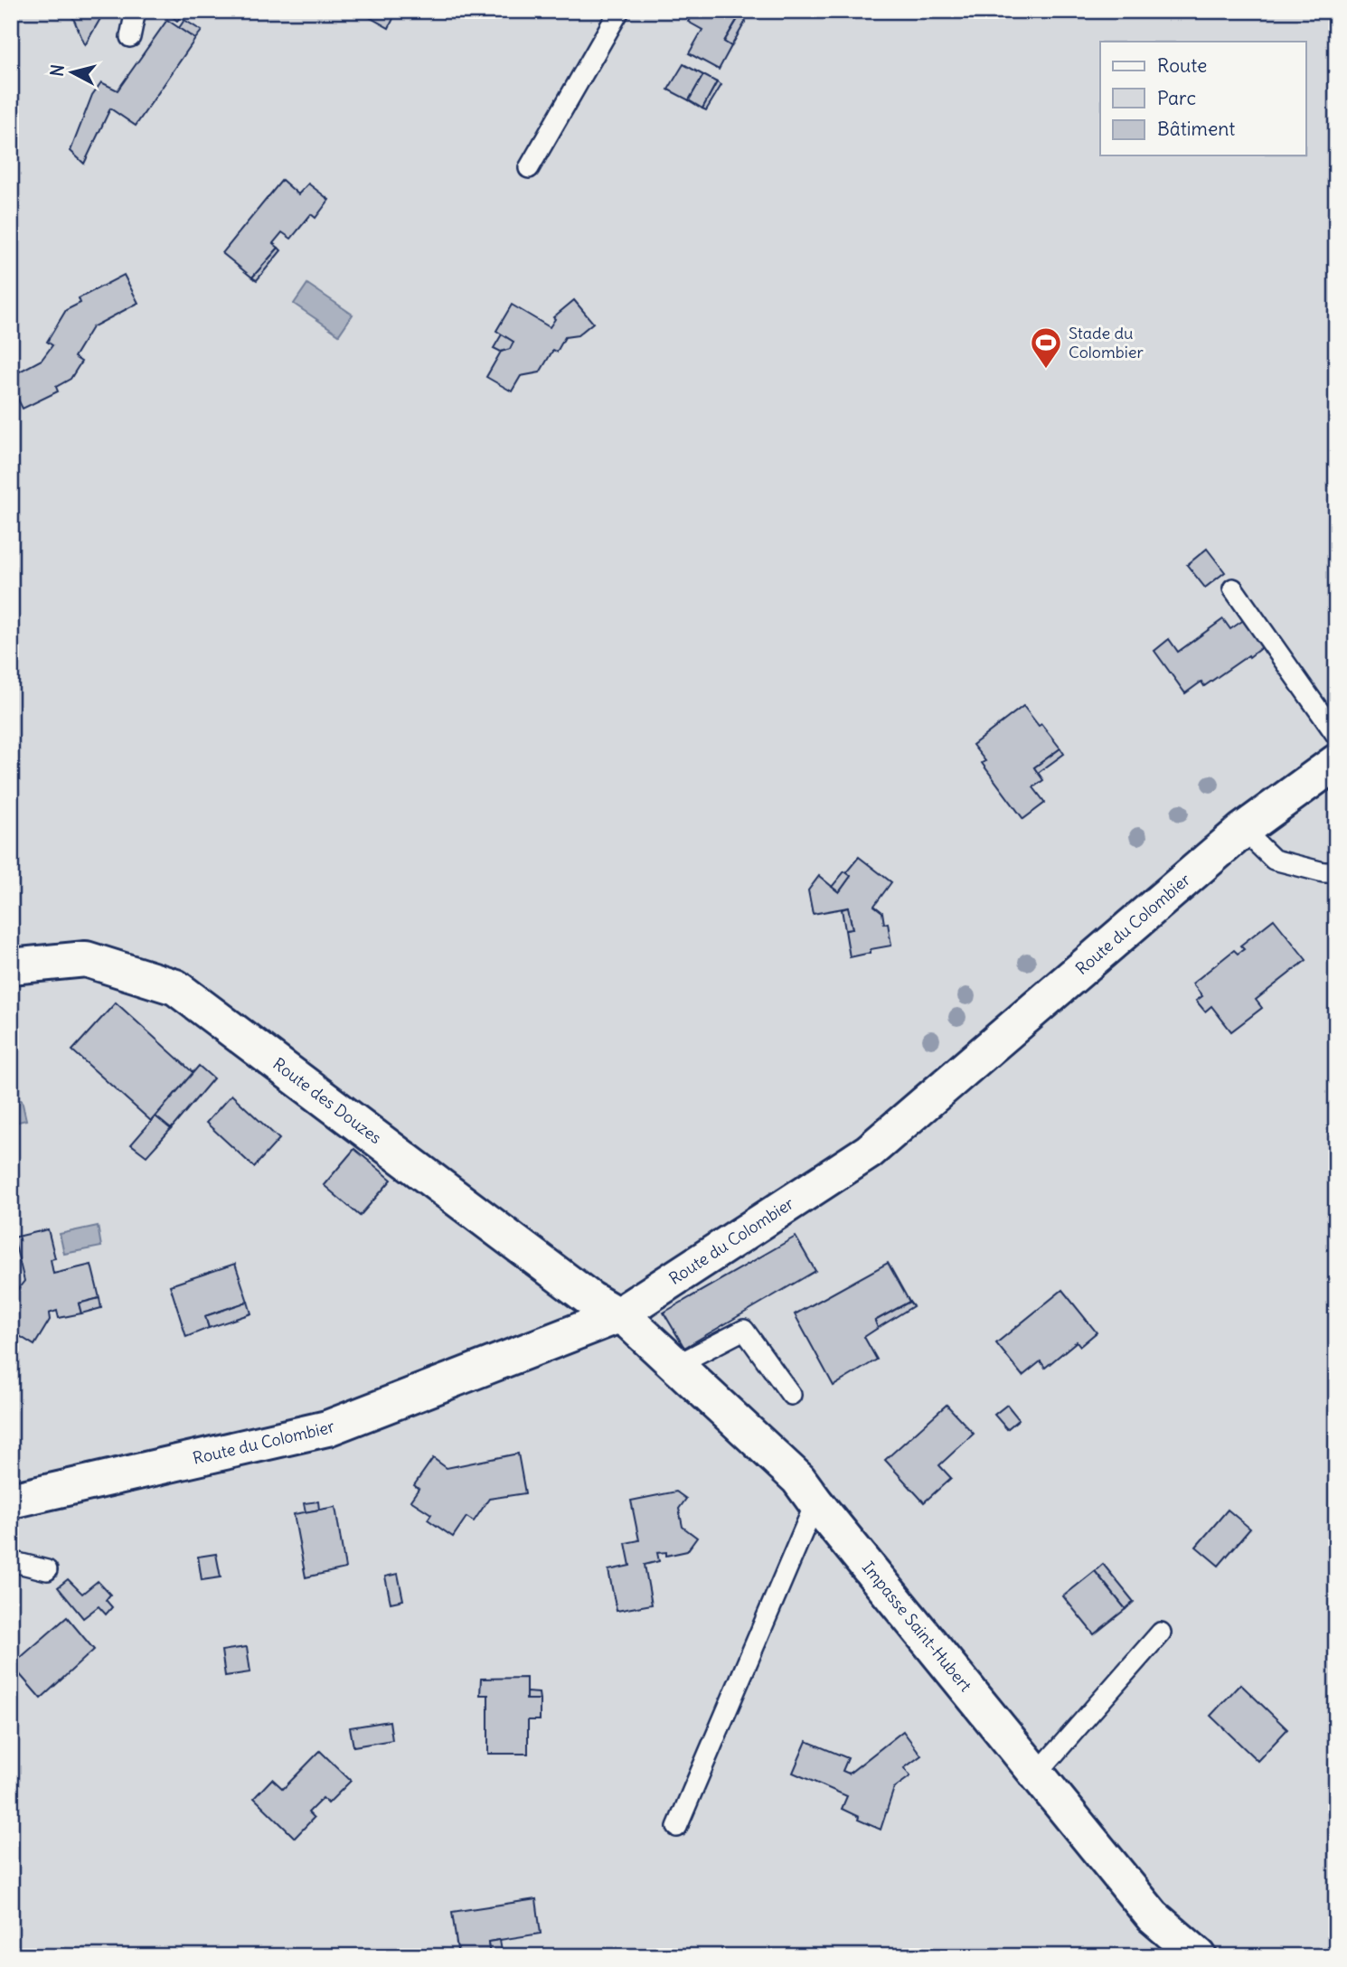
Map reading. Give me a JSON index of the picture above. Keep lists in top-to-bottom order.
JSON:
{
  "streets": {
    "street": ["Route du Colombier", "Route des Douzes", "Impasse Saint-Hubert"]
  },
  "crossings": [
    ["Route du Colombier", "Route des Douzes"],
    ["Route du Colombier", "Impasse Saint-Hubert"],
    ["Route des Douzes", "Impasse Saint-Hubert"]
  ],
  "places": {
    "sports": ["Stade du Colombier"]
  },
  "legend": ["Route", "Parc", "Bâtiment"],
  "north": "left"
}
